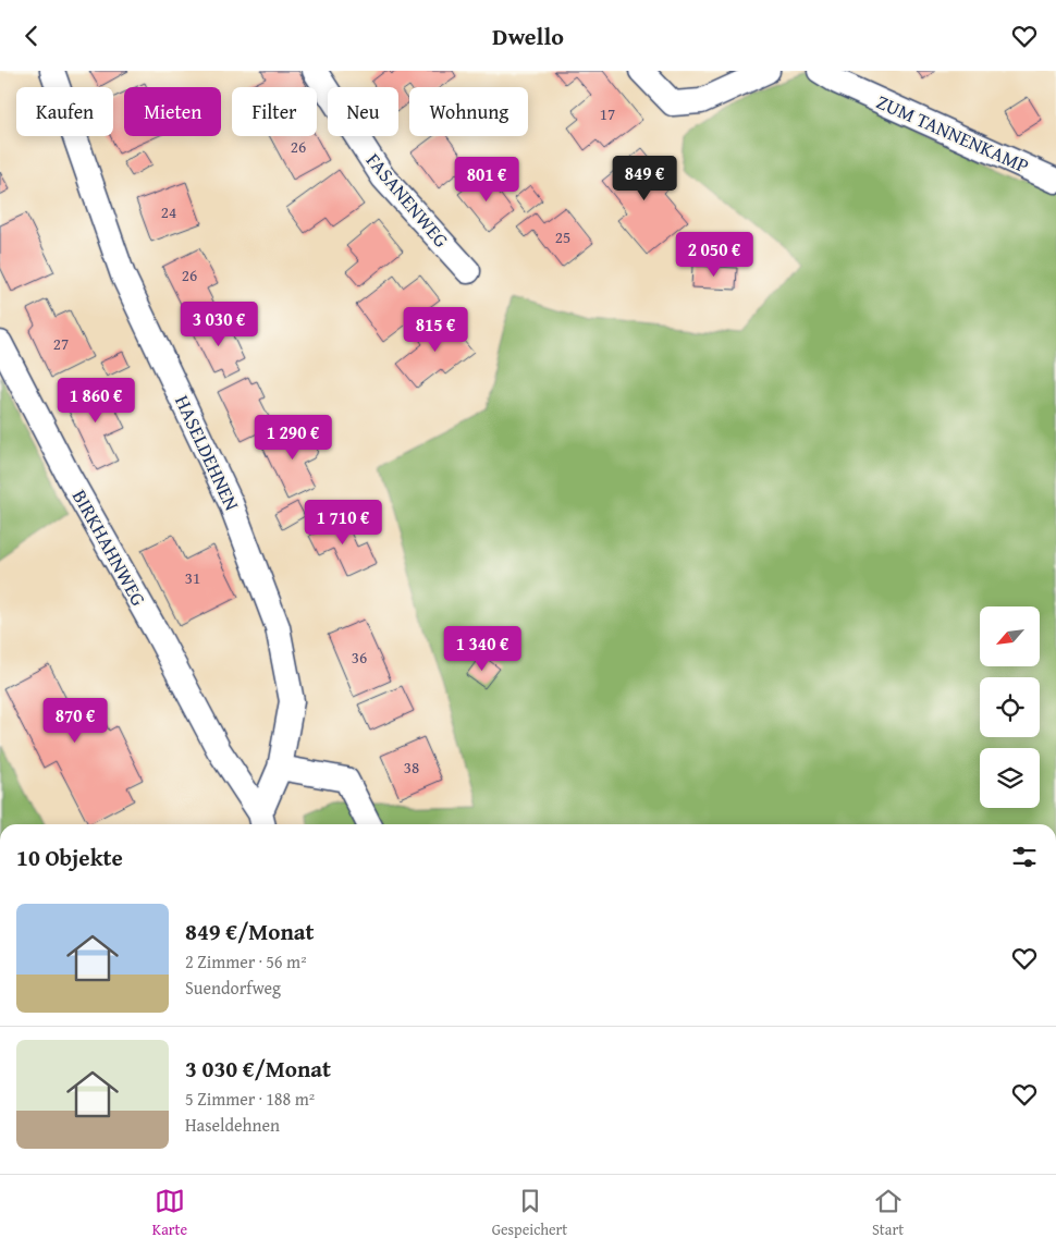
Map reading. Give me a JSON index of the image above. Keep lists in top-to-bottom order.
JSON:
{
  "streets": {
    "street": [
      "ZUM TANNENKAMP",
      "FASANENWEG",
      "HASELDEHNEN",
      "BIRKHAHNWEG"
    ]
  },
  "crossings": [
    ["HASELDEHNEN", "BIRKHAHNWEG"]
  ],
  "house_numbers": [
    "17",
    "26",
    "24",
    "25",
    "26",
    "27",
    "31",
    "36",
    "38"
  ],
  "north": "bottom left",
  "page": {
    "header": "Dwello",
    "chip": [
      "Kaufen",
      "Mieten",
      "Filter",
      "Neu",
      "Wohnung"
    ],
    "price": [
      "849 €",
      "801 €",
      "2 050 €",
      "3 030 €",
      "815 €",
      "1 860 €",
      "1 290 €",
      "1 710 €",
      "1 340 €",
      "870 €"
    ],
    "heading": "10 Objekte",
    "list": [
      {
        "name": "849 €/Monat",
        "note": "2 Zimmer · 56 m² · Suendorfweg"
      },
      {
        "name": "3 030 €/Monat",
        "note": "5 Zimmer · 188 m² · Haseldehnen"
      }
    ],
    "tabs": ["Karte", "Gespeichert", "Start"]
  }
}
